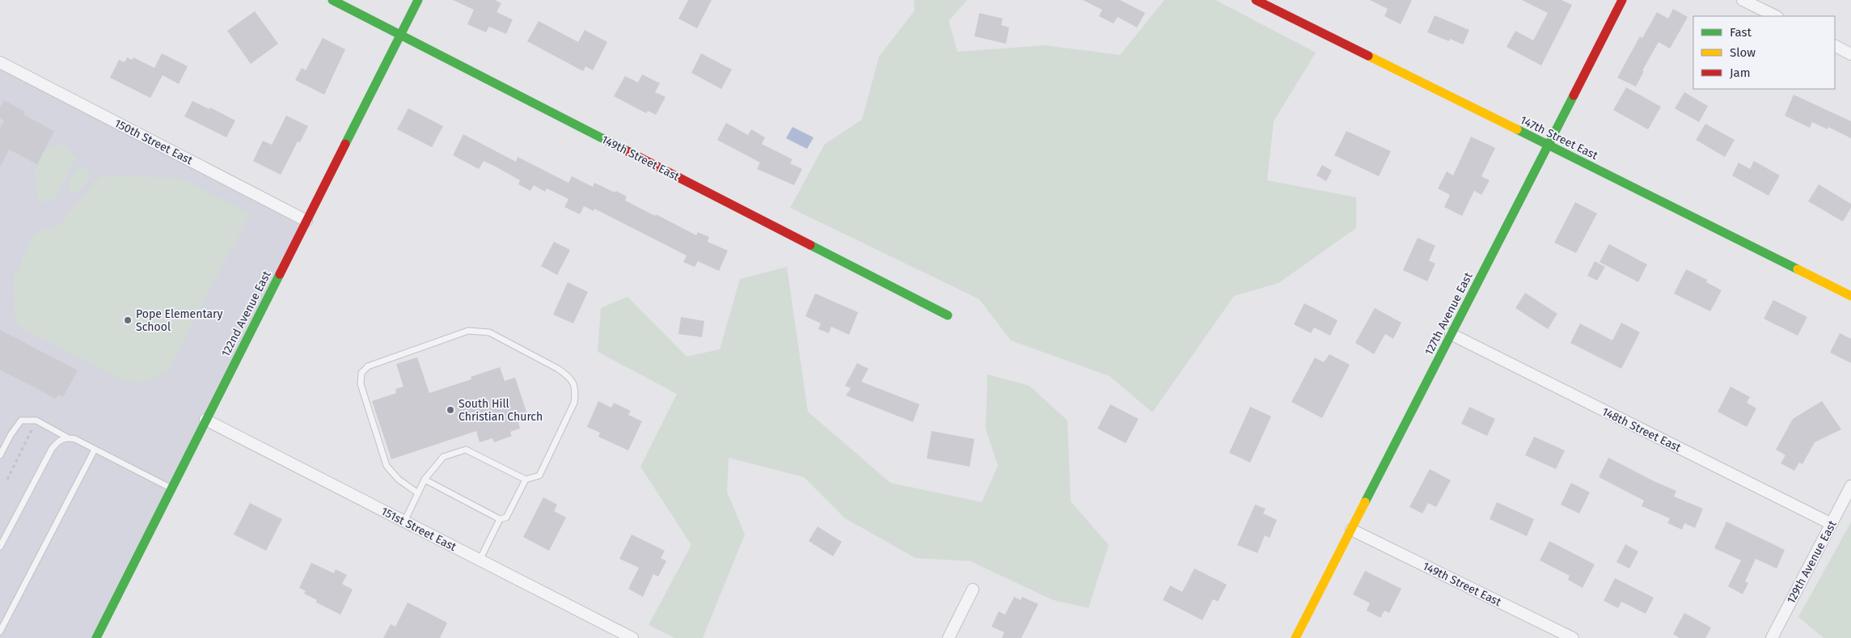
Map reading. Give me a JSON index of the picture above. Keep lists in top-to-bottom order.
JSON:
{
  "streets": {
    "street": [
      "147th Street East",
      "150th Street East",
      "149th Street East",
      "122nd Avenue East",
      "127th Avenue East",
      "148th Street East",
      "151st Street East",
      "129th Avenue East"
    ]
  },
  "crossings": [
    ["147th Street East", "127th Avenue East"],
    ["150th Street East", "122nd Avenue East"],
    ["149th Street East", "122nd Avenue East"],
    ["149th Street East", "127th Avenue East"],
    ["122nd Avenue East", "151st Street East"],
    ["127th Avenue East", "148th Street East"],
    ["148th Street East", "129th Avenue East"]
  ],
  "places": ["Pope Elementary School", "South Hill Christian Church"],
  "legend": ["Fast", "Slow", "Jam"]
}
